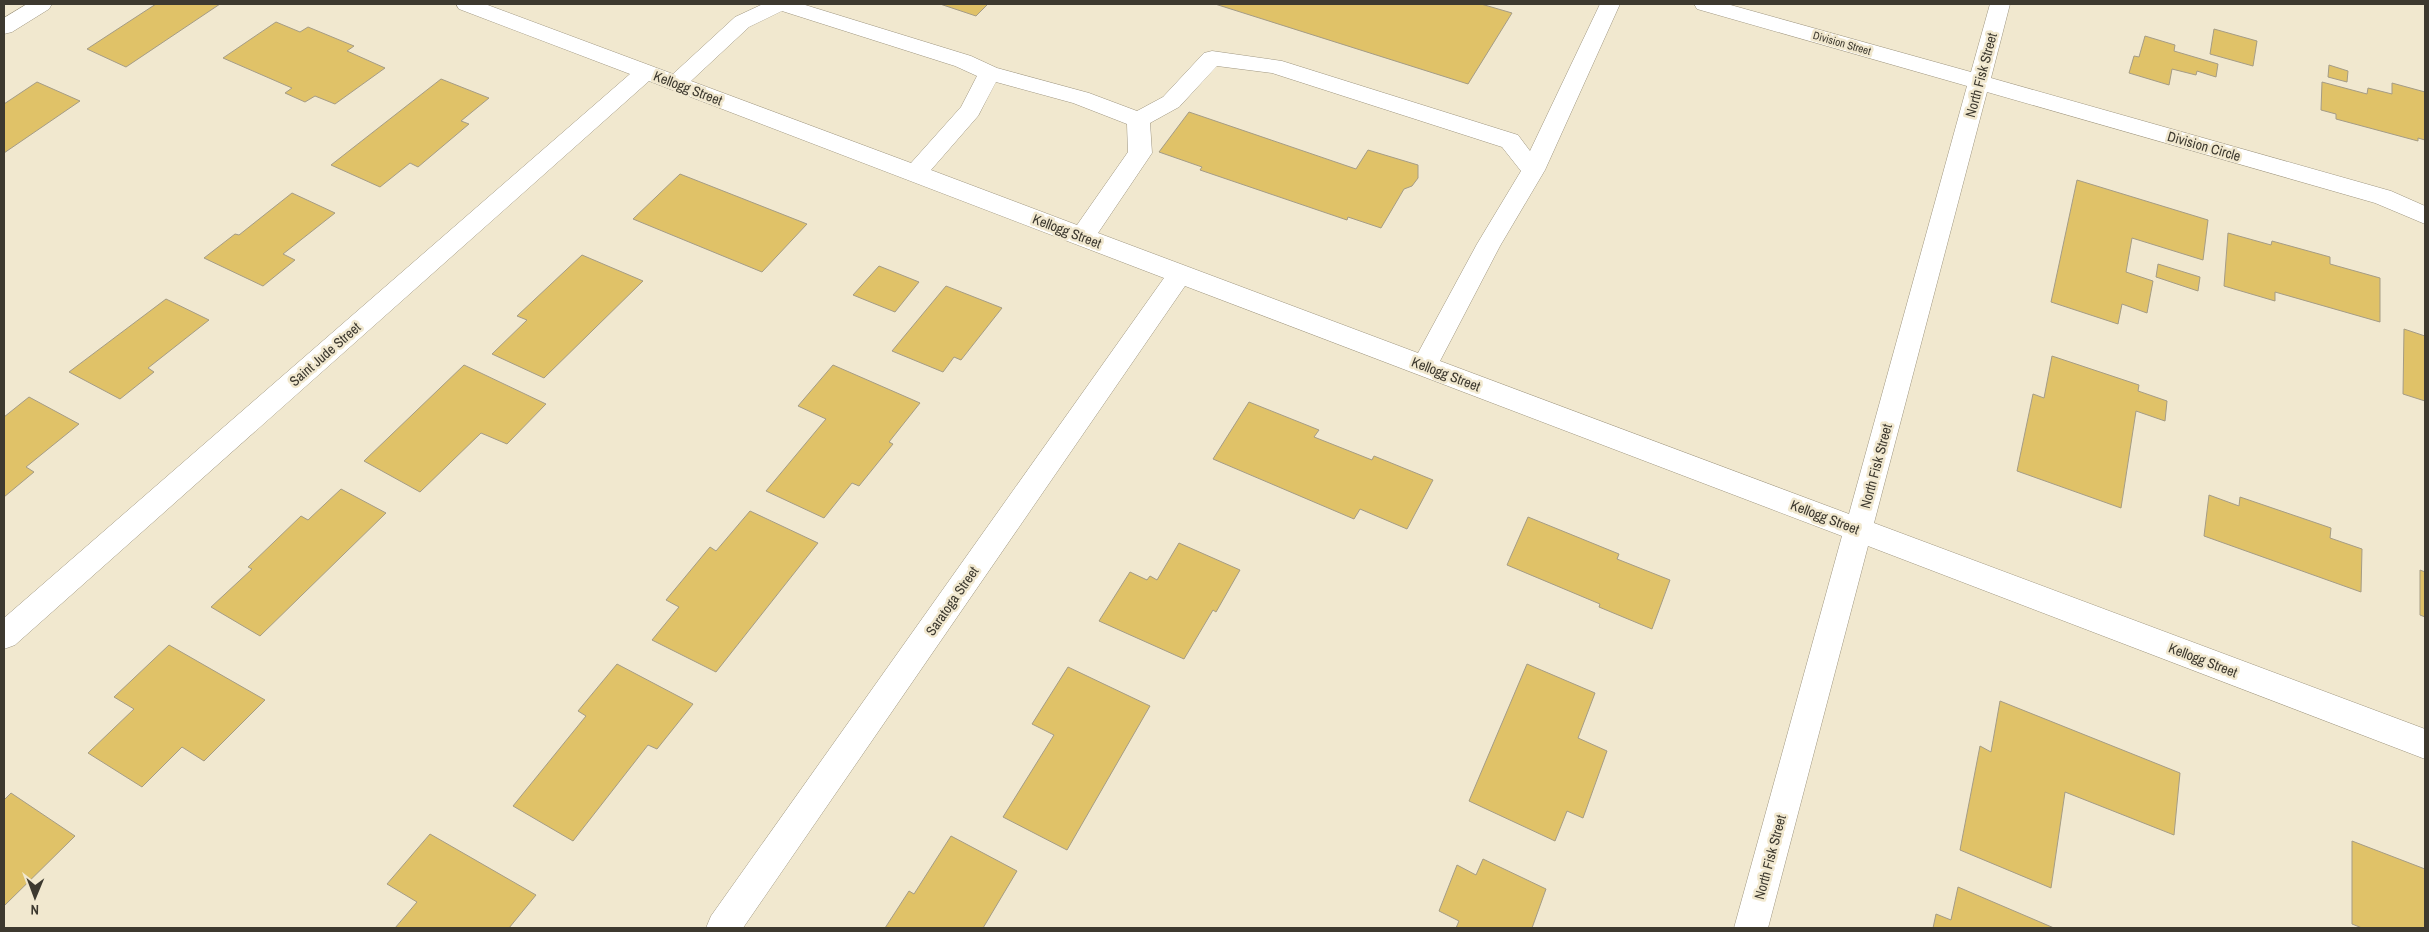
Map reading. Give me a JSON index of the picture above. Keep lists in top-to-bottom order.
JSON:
{
  "streets": {
    "street": [
      "Division Street",
      "North Fisk Street",
      "Kellogg Street",
      "Division Circle",
      "Saint Jude Street",
      "Saratoga Street"
    ]
  },
  "crossings": [
    ["Division Street", "North Fisk Street"],
    ["Division Street", "Division Circle"],
    ["North Fisk Street", "Kellogg Street"],
    ["North Fisk Street", "Division Circle"],
    ["Kellogg Street", "Saint Jude Street"],
    ["Kellogg Street", "Saratoga Street"]
  ],
  "north": "bottom"
}
